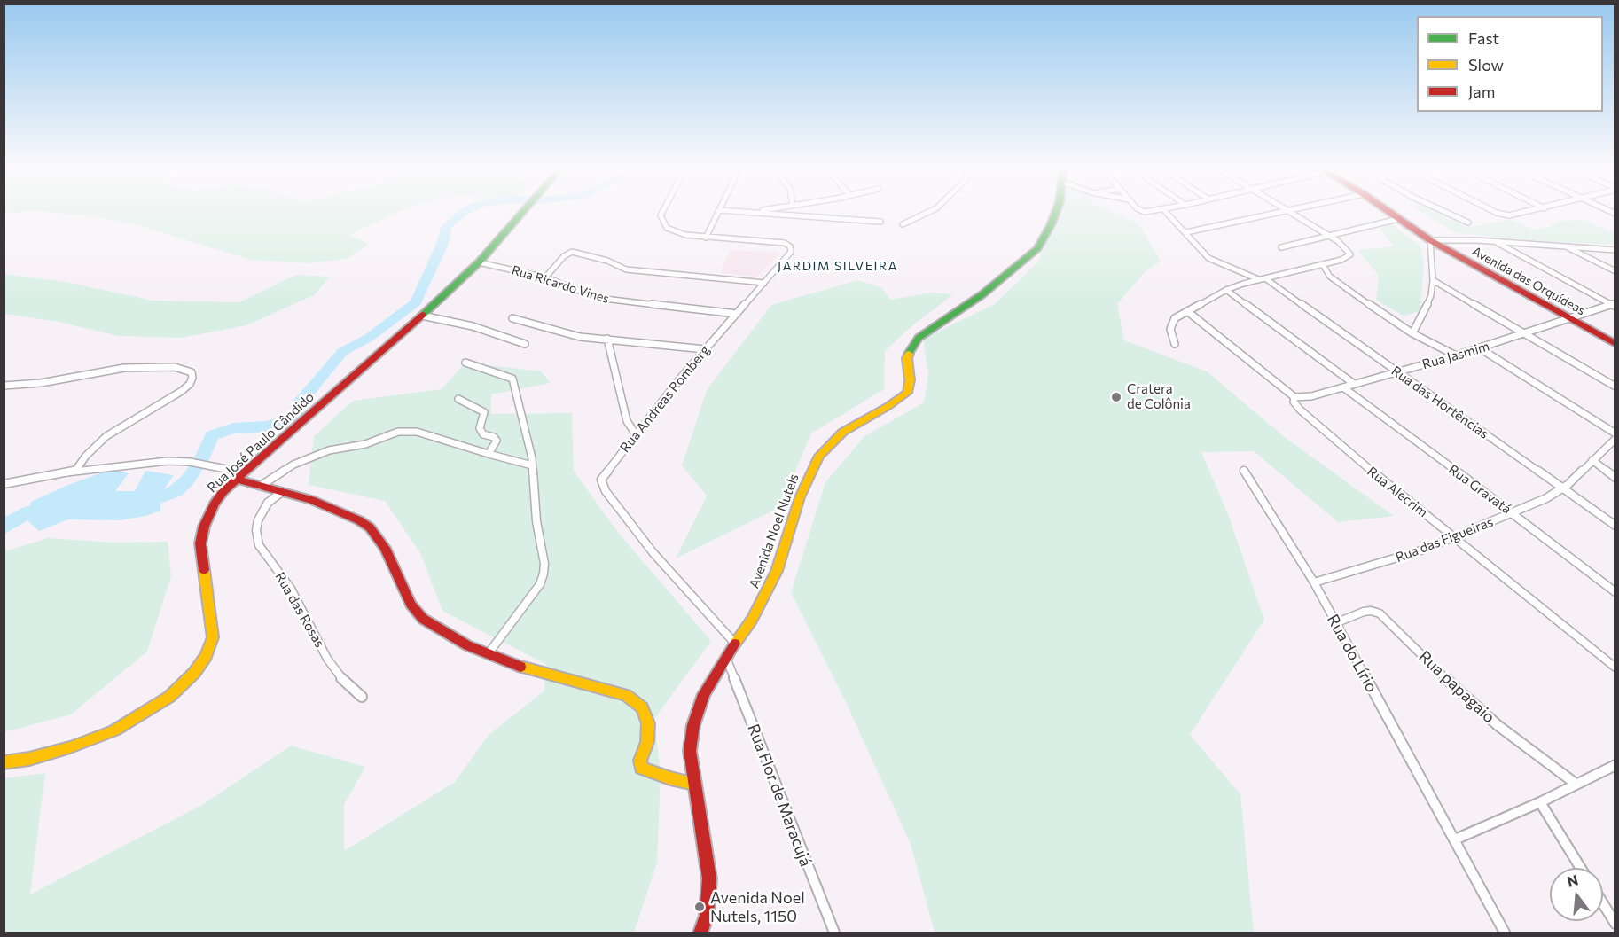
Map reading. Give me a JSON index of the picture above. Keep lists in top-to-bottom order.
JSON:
{
  "streets": {
    "street": [
      "Avenida das Orquídeas",
      "Rua Ricardo Vines",
      "Rua Jasmim",
      "Rua Andreas Romberg",
      "Rua das Hortências",
      "Rua José Paulo Cândido",
      "Rua Gravatá",
      "Rua Alecrim",
      "Avenida Noel Nutels",
      "Rua das Figueiras",
      "Rua das Rosas",
      "Rua do Lírio",
      "Rua papagaio",
      "Rua Flor de Maracujá"
    ]
  },
  "crossings": [
    ["Avenida das Orquídeas", "Rua Jasmim"],
    ["Rua Ricardo Vines", "Rua Andreas Romberg"],
    ["Rua Ricardo Vines", "Rua José Paulo Cândido"],
    ["Rua Jasmim", "Rua das Hortências"],
    ["Rua Jasmim", "Rua Gravatá"],
    ["Rua Jasmim", "Rua Alecrim"],
    ["Rua Andreas Romberg", "Avenida Noel Nutels"],
    ["Rua das Hortências", "Rua das Figueiras"],
    ["Rua Gravatá", "Rua das Figueiras"],
    ["Rua Alecrim", "Rua das Figueiras"],
    ["Avenida Noel Nutels", "Rua Flor de Maracujá"],
    ["Rua das Figueiras", "Rua do Lírio"],
    ["Rua do Lírio", "Rua papagaio"]
  ],
  "districts": ["JARDIM SILVEIRA"],
  "places": ["Cratera de Colônia", "Avenida Noel Nutels, 1150"],
  "legend": ["Fast", "Slow", "Jam"],
  "north": "top"
}
